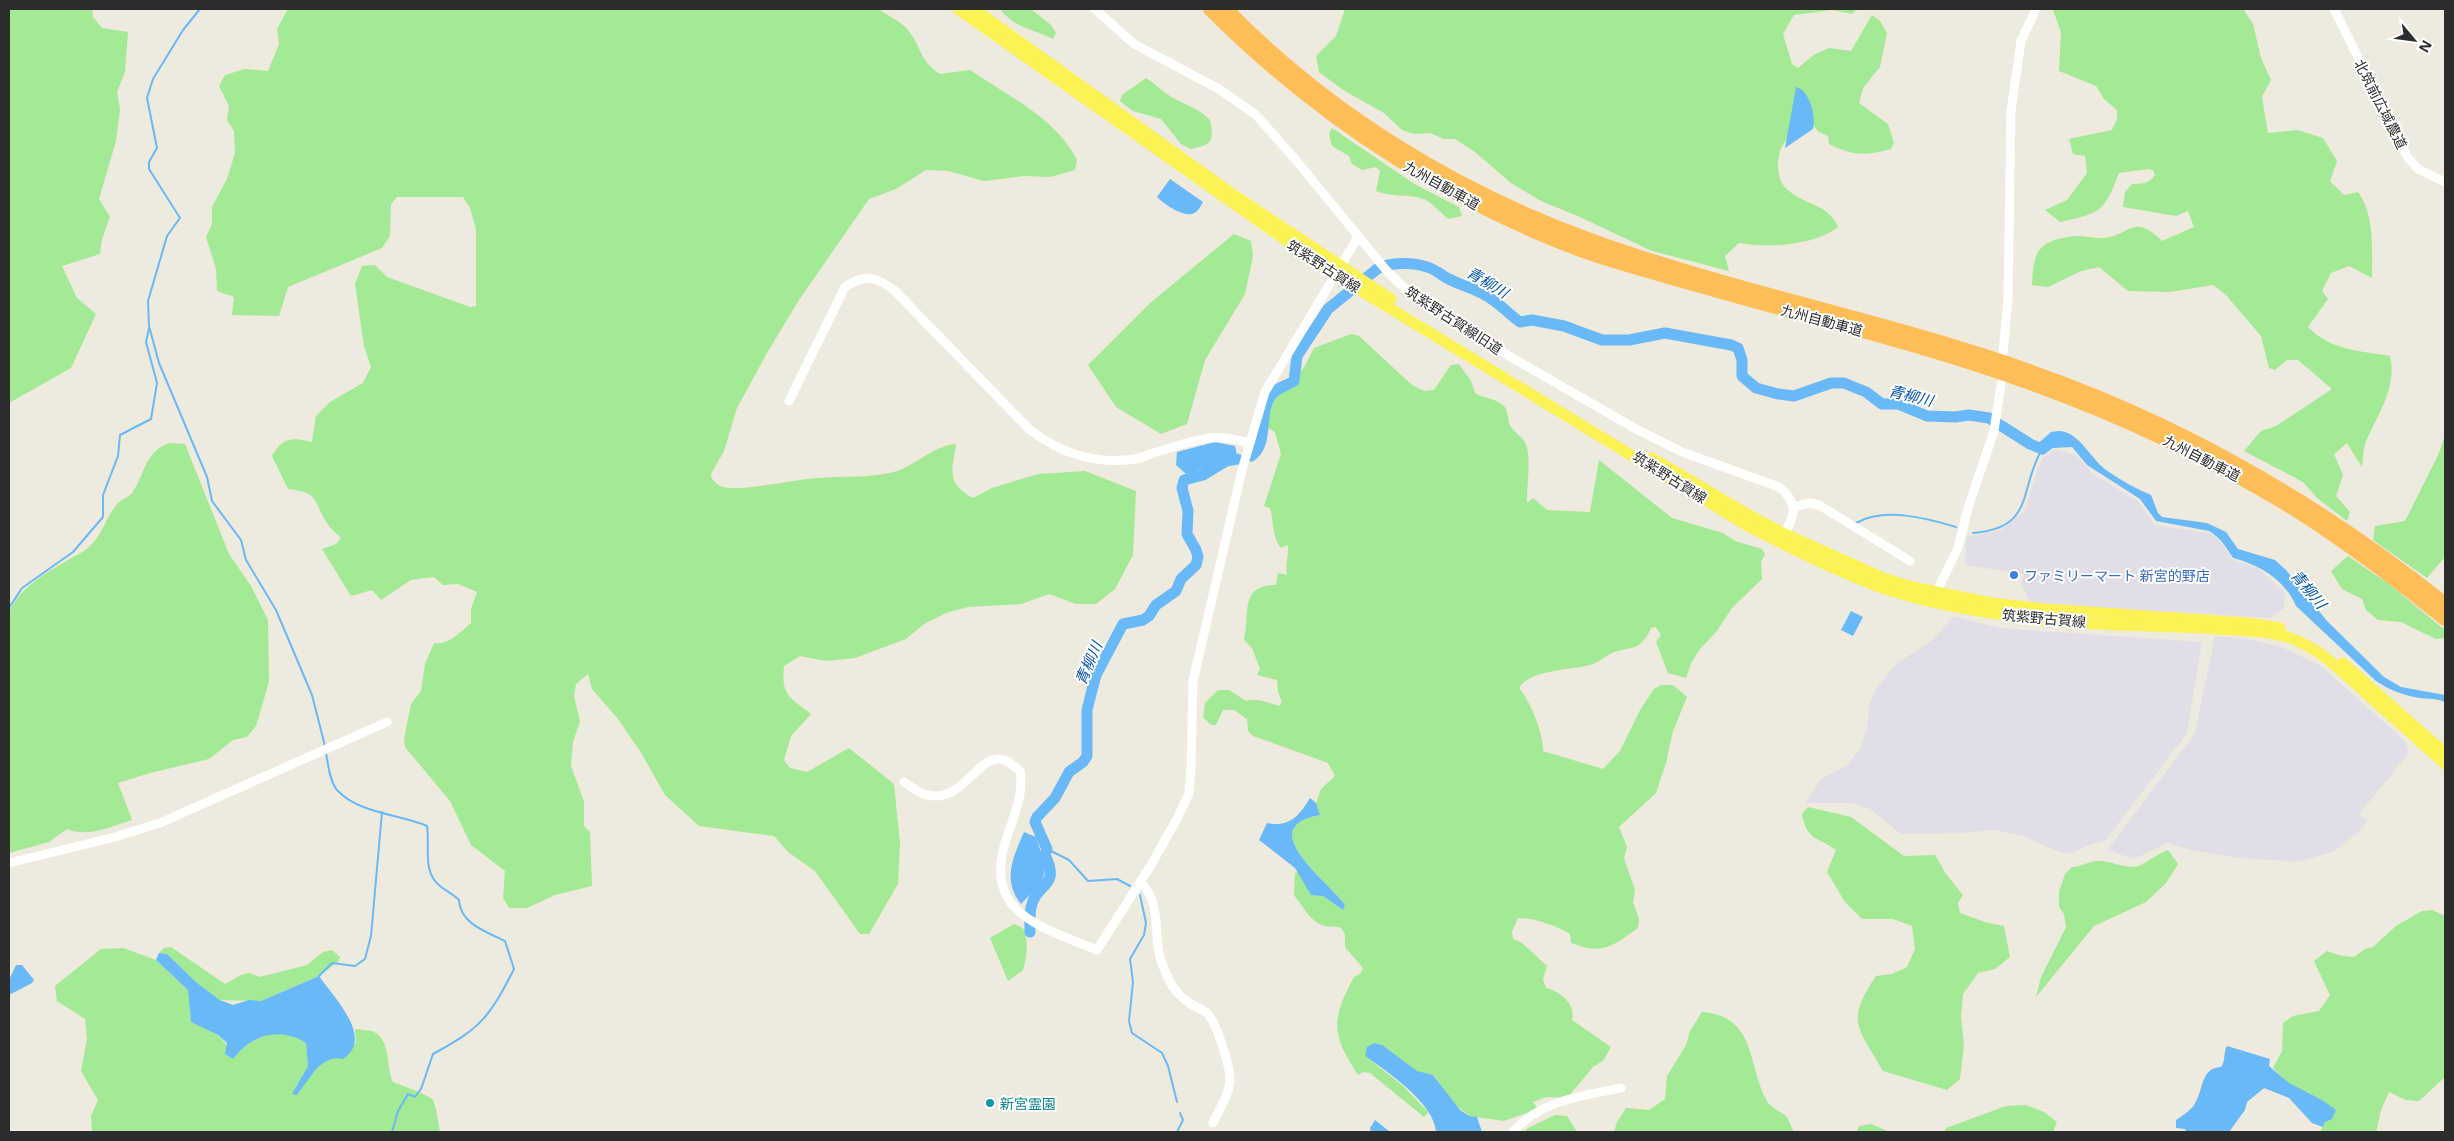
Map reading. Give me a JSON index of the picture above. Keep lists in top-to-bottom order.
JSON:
{
  "streets": {
    "highway": ["九州自動車道"],
    "main road": ["筑紫野古賀線"],
    "street": ["北筑前広域農道", "筑紫野古賀線旧道"]
  },
  "water": ["青柳川"],
  "places": ["ファミリーマート 新宮的野店", "新宮霊園"],
  "north": "bottom right"
}
